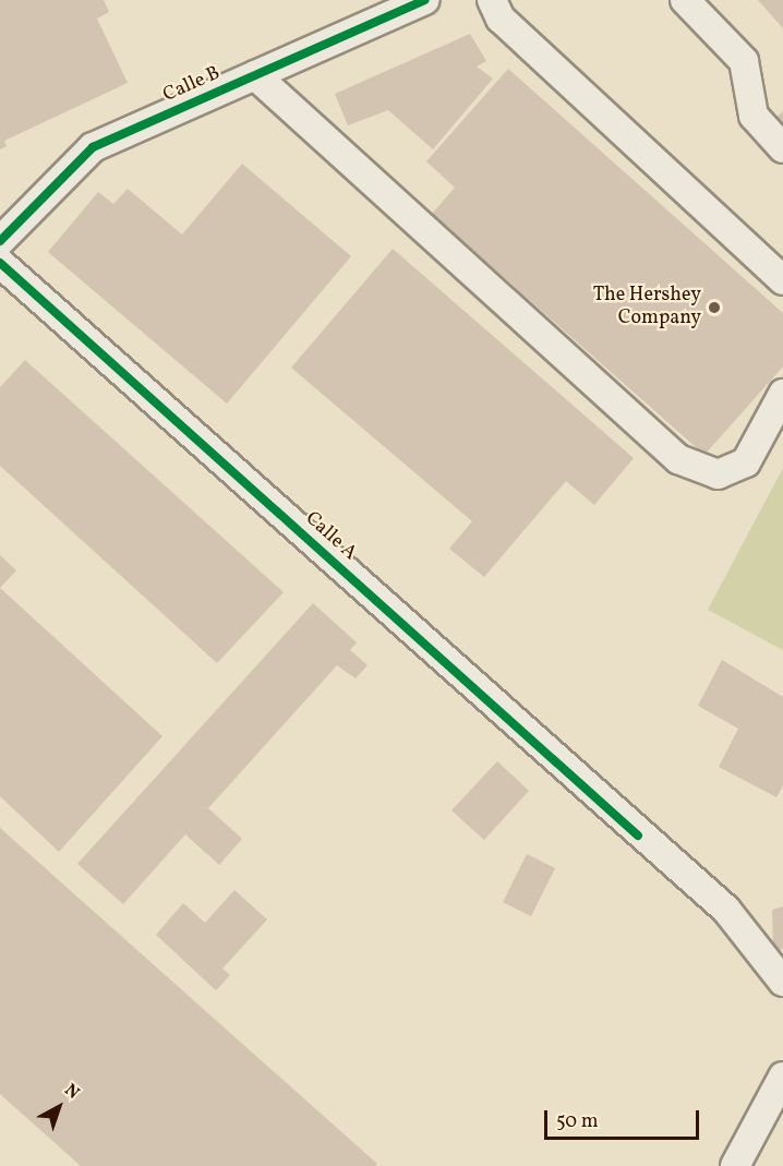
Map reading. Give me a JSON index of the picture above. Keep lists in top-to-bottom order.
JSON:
{
  "streets": {
    "street": ["Calle B", "Calle A"]
  },
  "places": ["The Hershey Company"],
  "scale_bar": "50 m",
  "north": "top right"
}
